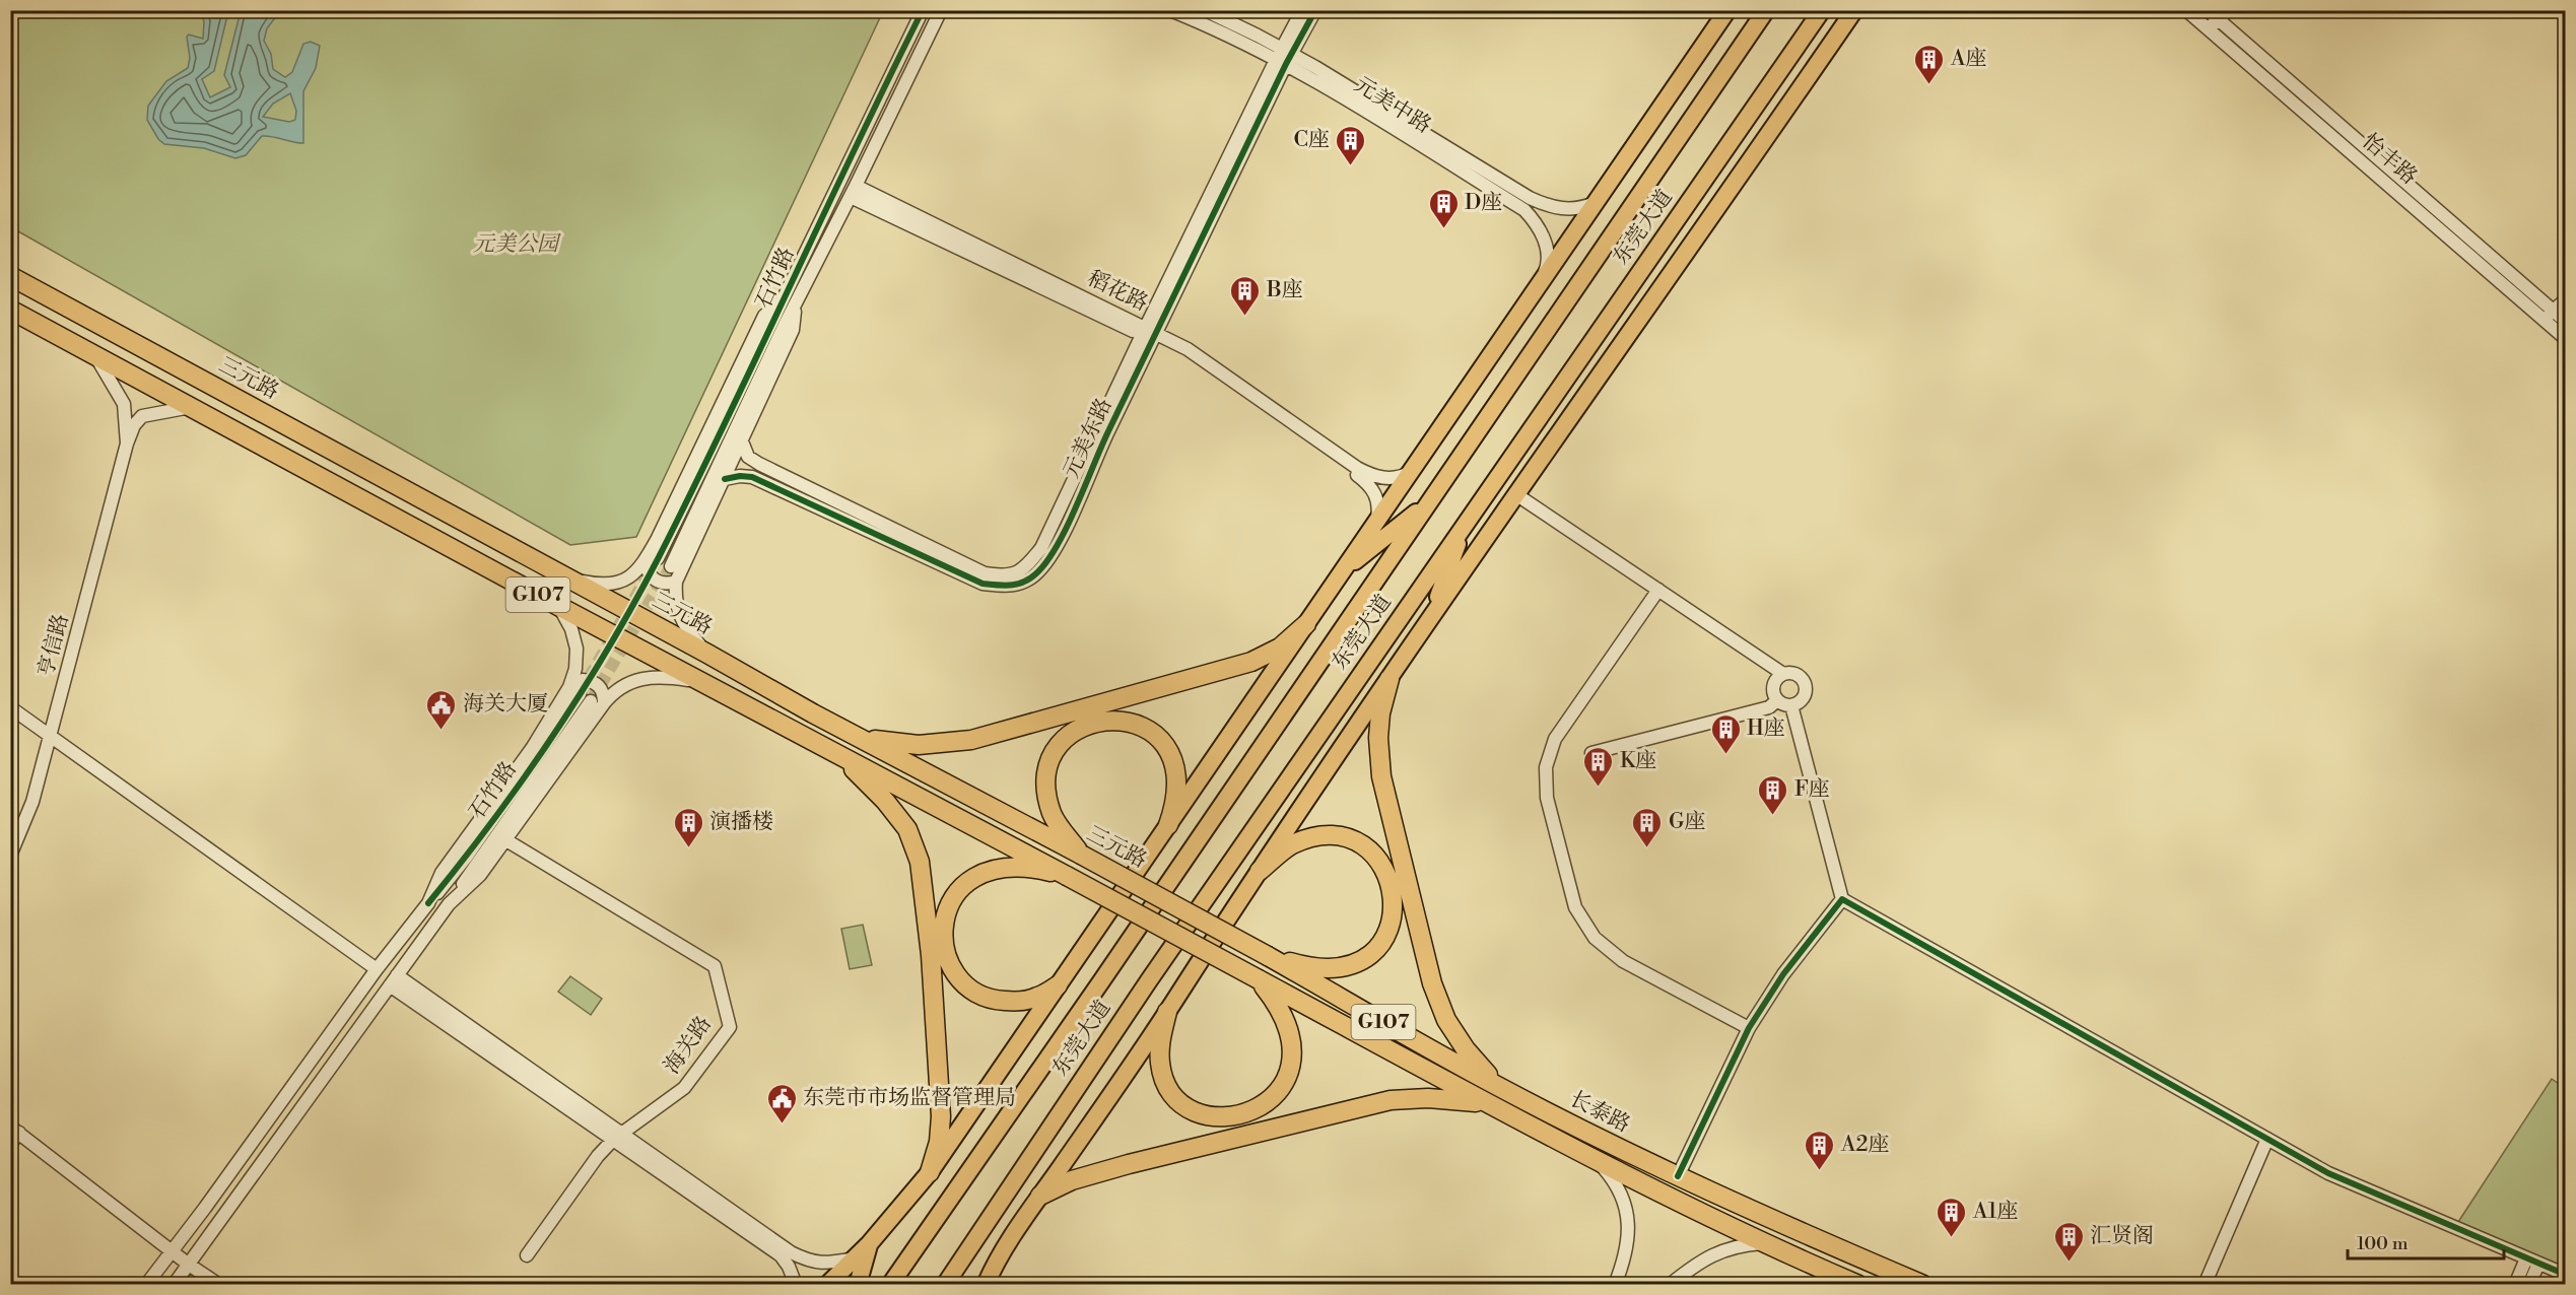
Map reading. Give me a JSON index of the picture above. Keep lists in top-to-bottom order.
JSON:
{
  "streets": {
    "highway": ["三元路", "G107", "长泰路"],
    "main road": ["东莞大道"],
    "street": [
      "元美中路",
      "怡丰路",
      "石竹路",
      "稻花路",
      "元美东路",
      "亨信路",
      "海关路"
    ]
  },
  "crossings": [
    ["元美中路", "元美东路"],
    ["石竹路", "稻花路"],
    ["稻花路", "元美东路"],
    ["三元路", "长泰路"],
    ["G107", "长泰路"]
  ],
  "parks": ["元美公园"],
  "places": {
    "building": [
      "A座",
      "C座",
      "D座",
      "B座",
      "H座",
      "K座",
      "F座",
      "演播楼",
      "G座",
      "A2座",
      "A1座",
      "汇贤阁"
    ],
    "public building": ["海关大厦", "东莞市市场监督管理局"]
  },
  "scale_bar": "100 m"
}
